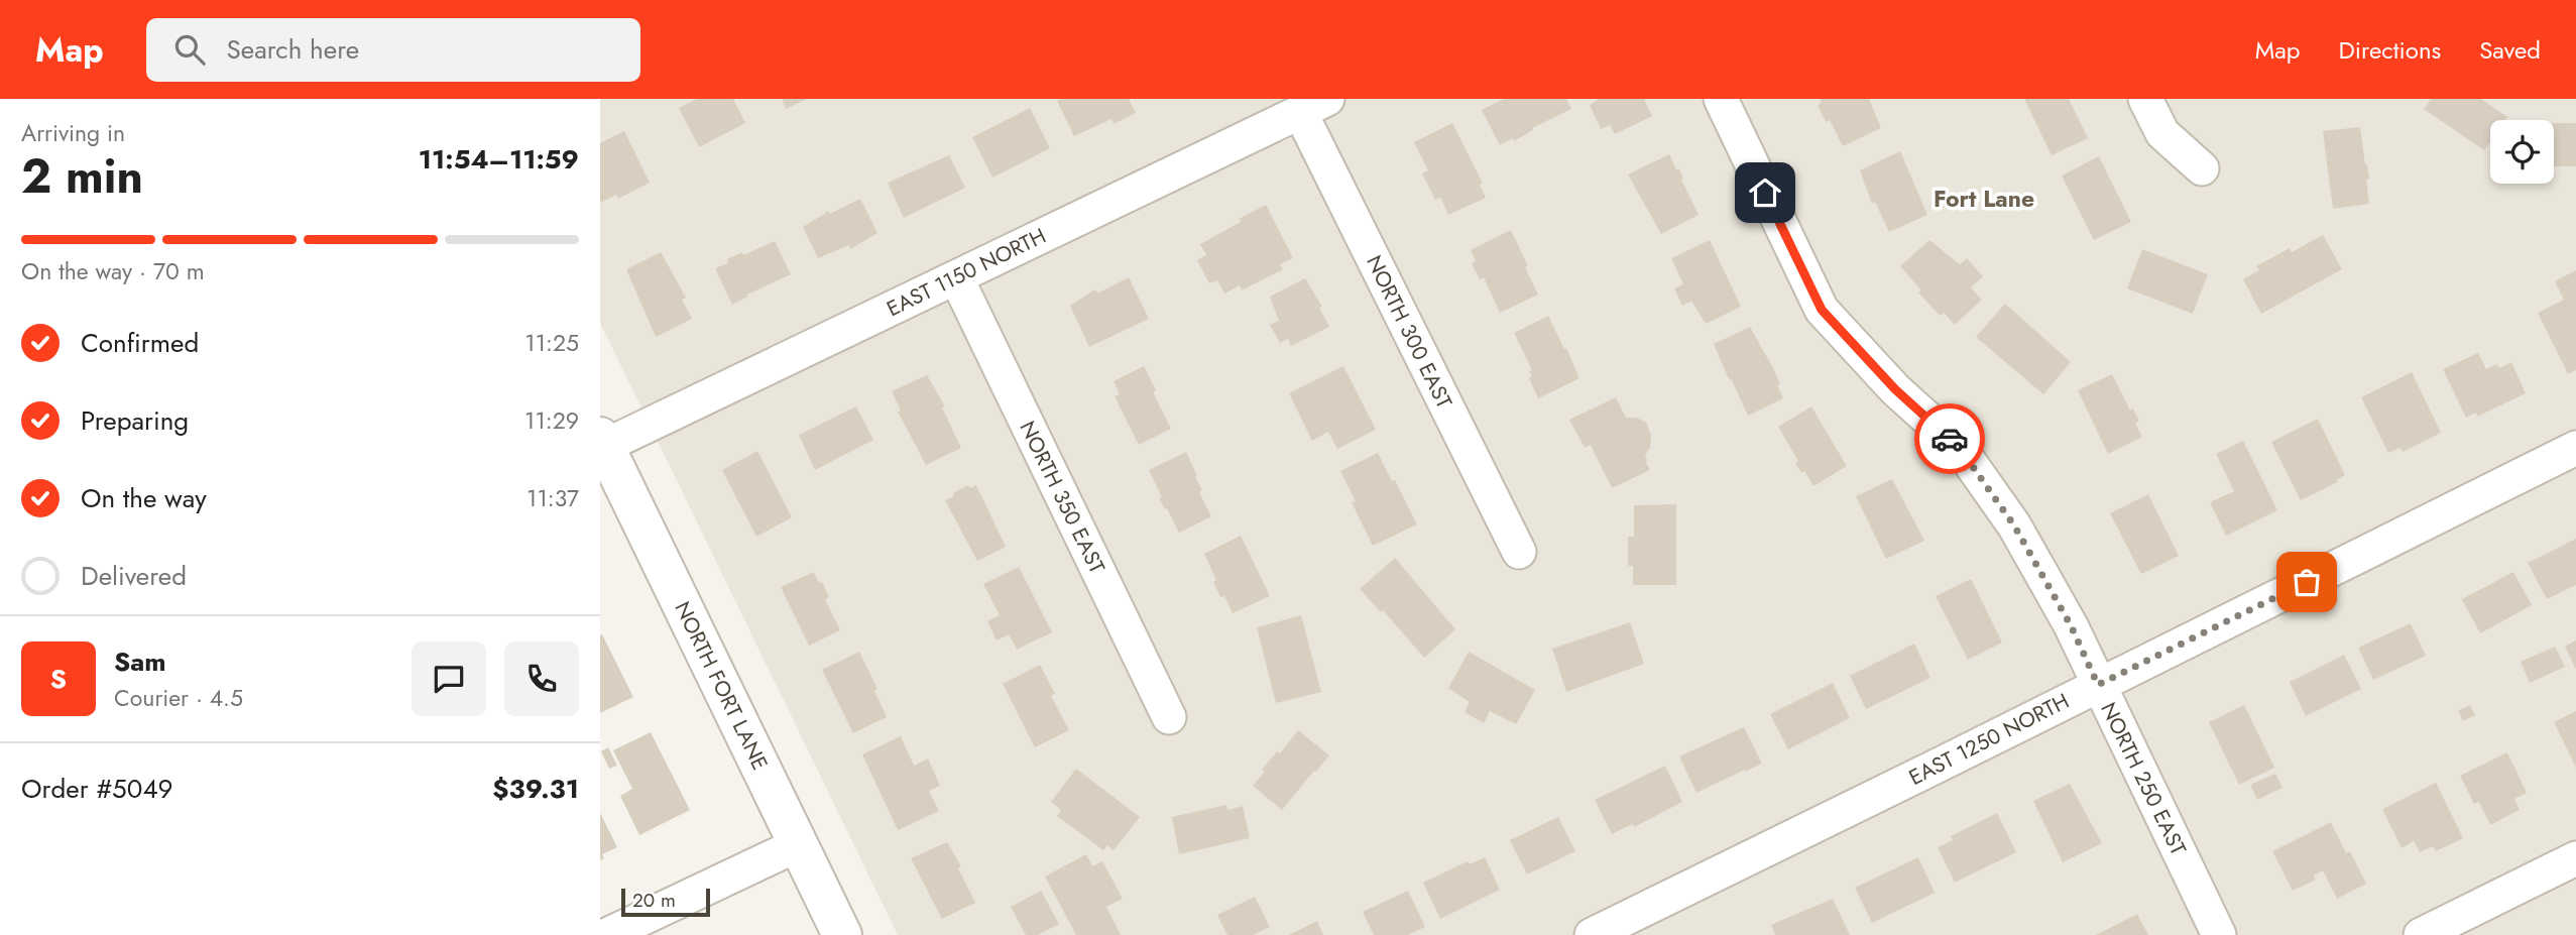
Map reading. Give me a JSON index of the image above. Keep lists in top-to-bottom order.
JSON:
{
  "streets": {
    "street": [
      "EAST 1150 NORTH",
      "NORTH 300 EAST",
      "NORTH 350 EAST",
      "NORTH FORT LANE",
      "EAST 1250 NORTH",
      "NORTH 250 EAST"
    ]
  },
  "crossings": [
    ["EAST 1150 NORTH", "NORTH 300 EAST"],
    ["EAST 1150 NORTH", "NORTH 350 EAST"],
    ["EAST 1150 NORTH", "NORTH FORT LANE"],
    ["EAST 1250 NORTH", "NORTH 250 EAST"]
  ],
  "districts": ["Fort Lane"],
  "scale_bar": "20 m",
  "page": {
    "header": "Map",
    "search": "Search here",
    "nav": ["Map", "Directions", "Saved"],
    "heading": ["2 min", "Arriving in", "11:54–11:59"],
    "panel": [
      "Sam",
      "Courier · 4.5",
      "Order #5049",
      "$39.31"
    ],
    "bar": "On the way · 70 m",
    "list": [
      ["Confirmed", "11:25"],
      ["Preparing", "11:29"],
      ["On the way", "11:37"],
      "Delivered"
    ],
    "round": "S",
    "scale": "20 m"
  }
}
